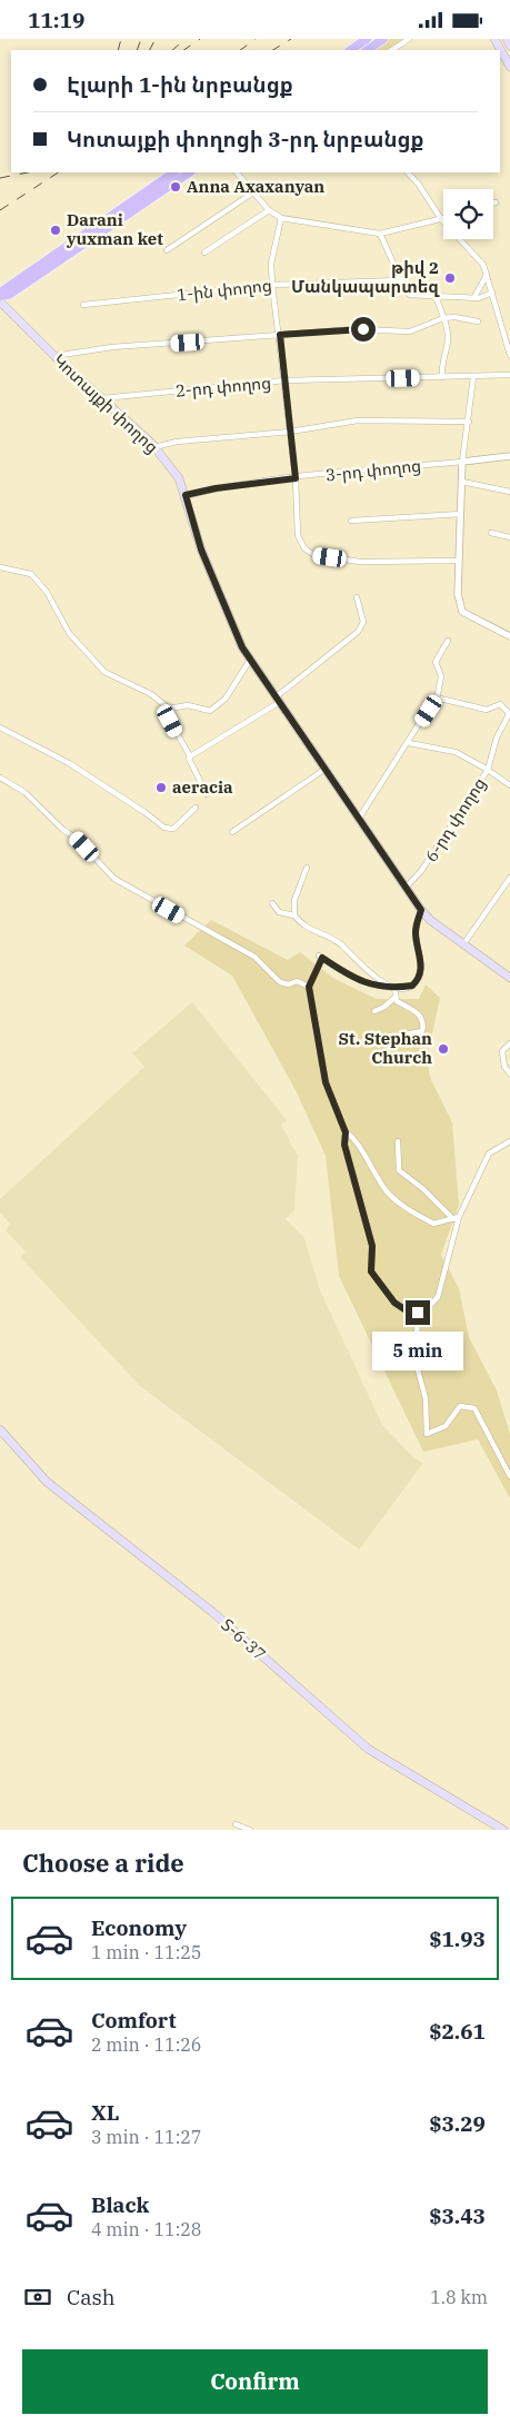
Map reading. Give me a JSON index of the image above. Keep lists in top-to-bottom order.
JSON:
{
  "streets": {
    "main road": ["Կոտայքի փողոց", "Տ-6-37"],
    "street": [
      "1-ին փողոց",
      "2-րդ փողոց",
      "3-րդ փողոց",
      "6-րդ փողոց"
    ]
  },
  "crossings": [
    ["2-րդ փողոց", "Կոտայքի փողոց"],
    ["Կոտայքի փողոց", "3-րդ փողոց"],
    ["Կոտայքի փողոց", "6-րդ փողոց"]
  ],
  "places": [
    "Anna Axaxanyan",
    "Darani yuxman ket",
    "թիվ 2 Մանկապարտեզ",
    "aeracia",
    "St. Stephan Church"
  ],
  "page": {
    "status": "11:19",
    "banner": ["Էլարի 1-ին նրբանցք", "Կոտայքի փողոցի 3-րդ նրբանցք"],
    "bubble": "5 min",
    "heading": "Choose a ride",
    "list": [
      {
        "name": "Economy",
        "note": "1 min · 11:25",
        "value": "$1.93"
      },
      {
        "name": "Comfort",
        "note": "2 min · 11:26",
        "value": "$2.61"
      },
      {
        "name": "XL",
        "note": "3 min · 11:27",
        "value": "$3.29"
      },
      {
        "name": "Black",
        "note": "4 min · 11:28",
        "value": "$3.43"
      }
    ],
    "pay": ["Cash", "1.8 km"],
    "buttons": "Confirm"
  }
}
